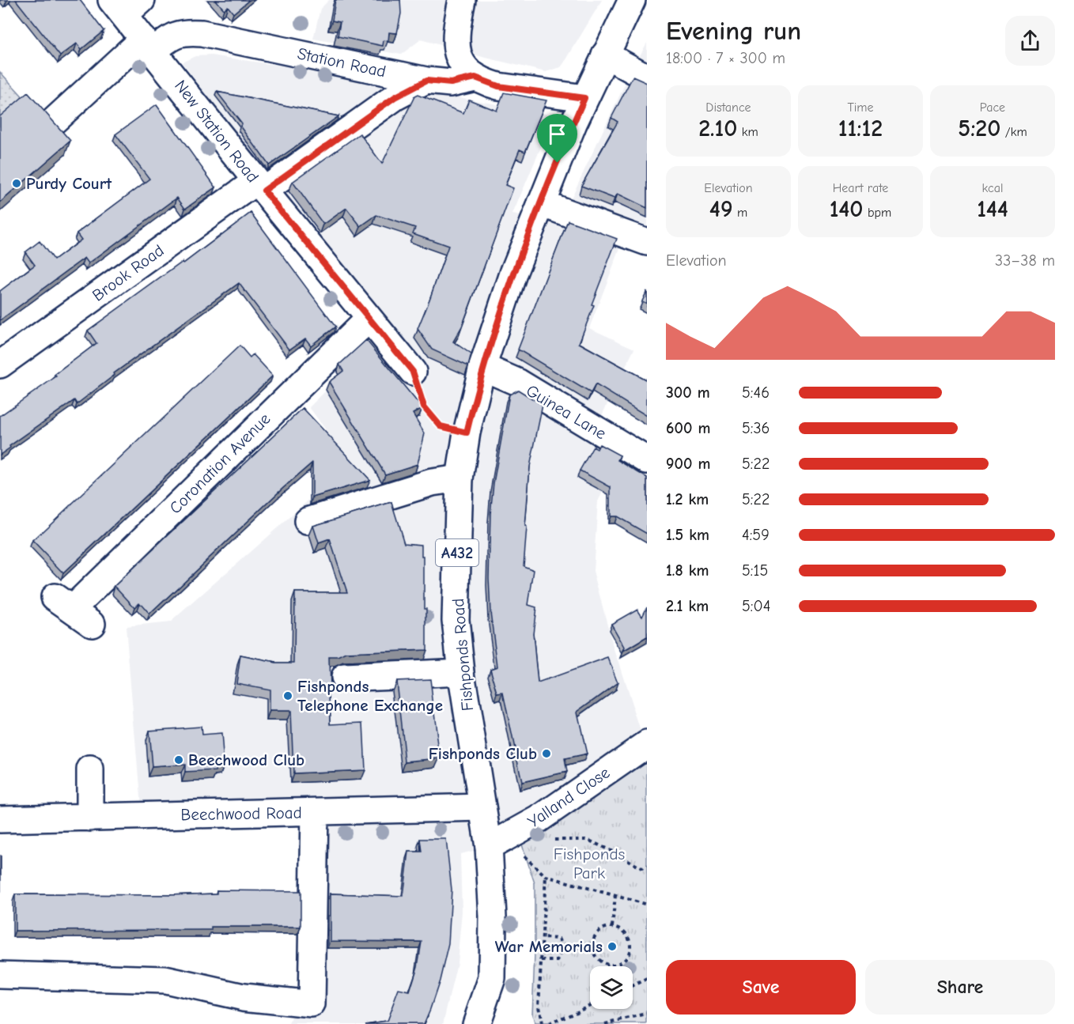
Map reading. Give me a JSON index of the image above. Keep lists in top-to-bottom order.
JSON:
{
  "streets": {
    "street": [
      "Station Road",
      "New Station Road",
      "Brook Road",
      "Guinea Lane",
      "Coronation Avenue",
      "A432",
      "Fishponds Road",
      "Yalland Close",
      "Beechwood Road"
    ]
  },
  "crossings": [
    ["Station Road", "New Station Road"],
    ["Station Road", "Brook Road"],
    ["New Station Road", "Brook Road"],
    ["New Station Road", "Coronation Avenue"],
    ["Guinea Lane", "Fishponds Road"],
    ["Fishponds Road", "Yalland Close"],
    ["Fishponds Road", "Beechwood Road"]
  ],
  "parks": ["Fishponds Park"],
  "places": [
    "Purdy Court",
    "Fishponds Telephone Exchange",
    "Fishponds Club",
    "Beechwood Club",
    "War Memorials"
  ],
  "page": {
    "heading": ["Evening run", "18:00 · 7 × 300 m"],
    "stats": [
      ["Distance", "2.10 km"],
      ["Time", "11:12"],
      ["Pace", "5:20 /km"],
      ["Elevation", "49 m"],
      ["Heart rate", "140 bpm"],
      ["kcal", "144"]
    ],
    "chart": ["Elevation", "33–38 m"],
    "list": [
      {
        "name": "300 m",
        "note": "5:46"
      },
      {
        "name": "600 m",
        "note": "5:36"
      },
      {
        "name": "900 m",
        "note": "5:22"
      },
      {
        "name": "1.2 km",
        "note": "5:22"
      },
      {
        "name": "1.5 km",
        "note": "4:59"
      },
      {
        "name": "1.8 km",
        "note": "5:15"
      },
      {
        "name": "2.1 km",
        "note": "5:04"
      }
    ],
    "buttons": ["Save", "Share"]
  }
}
